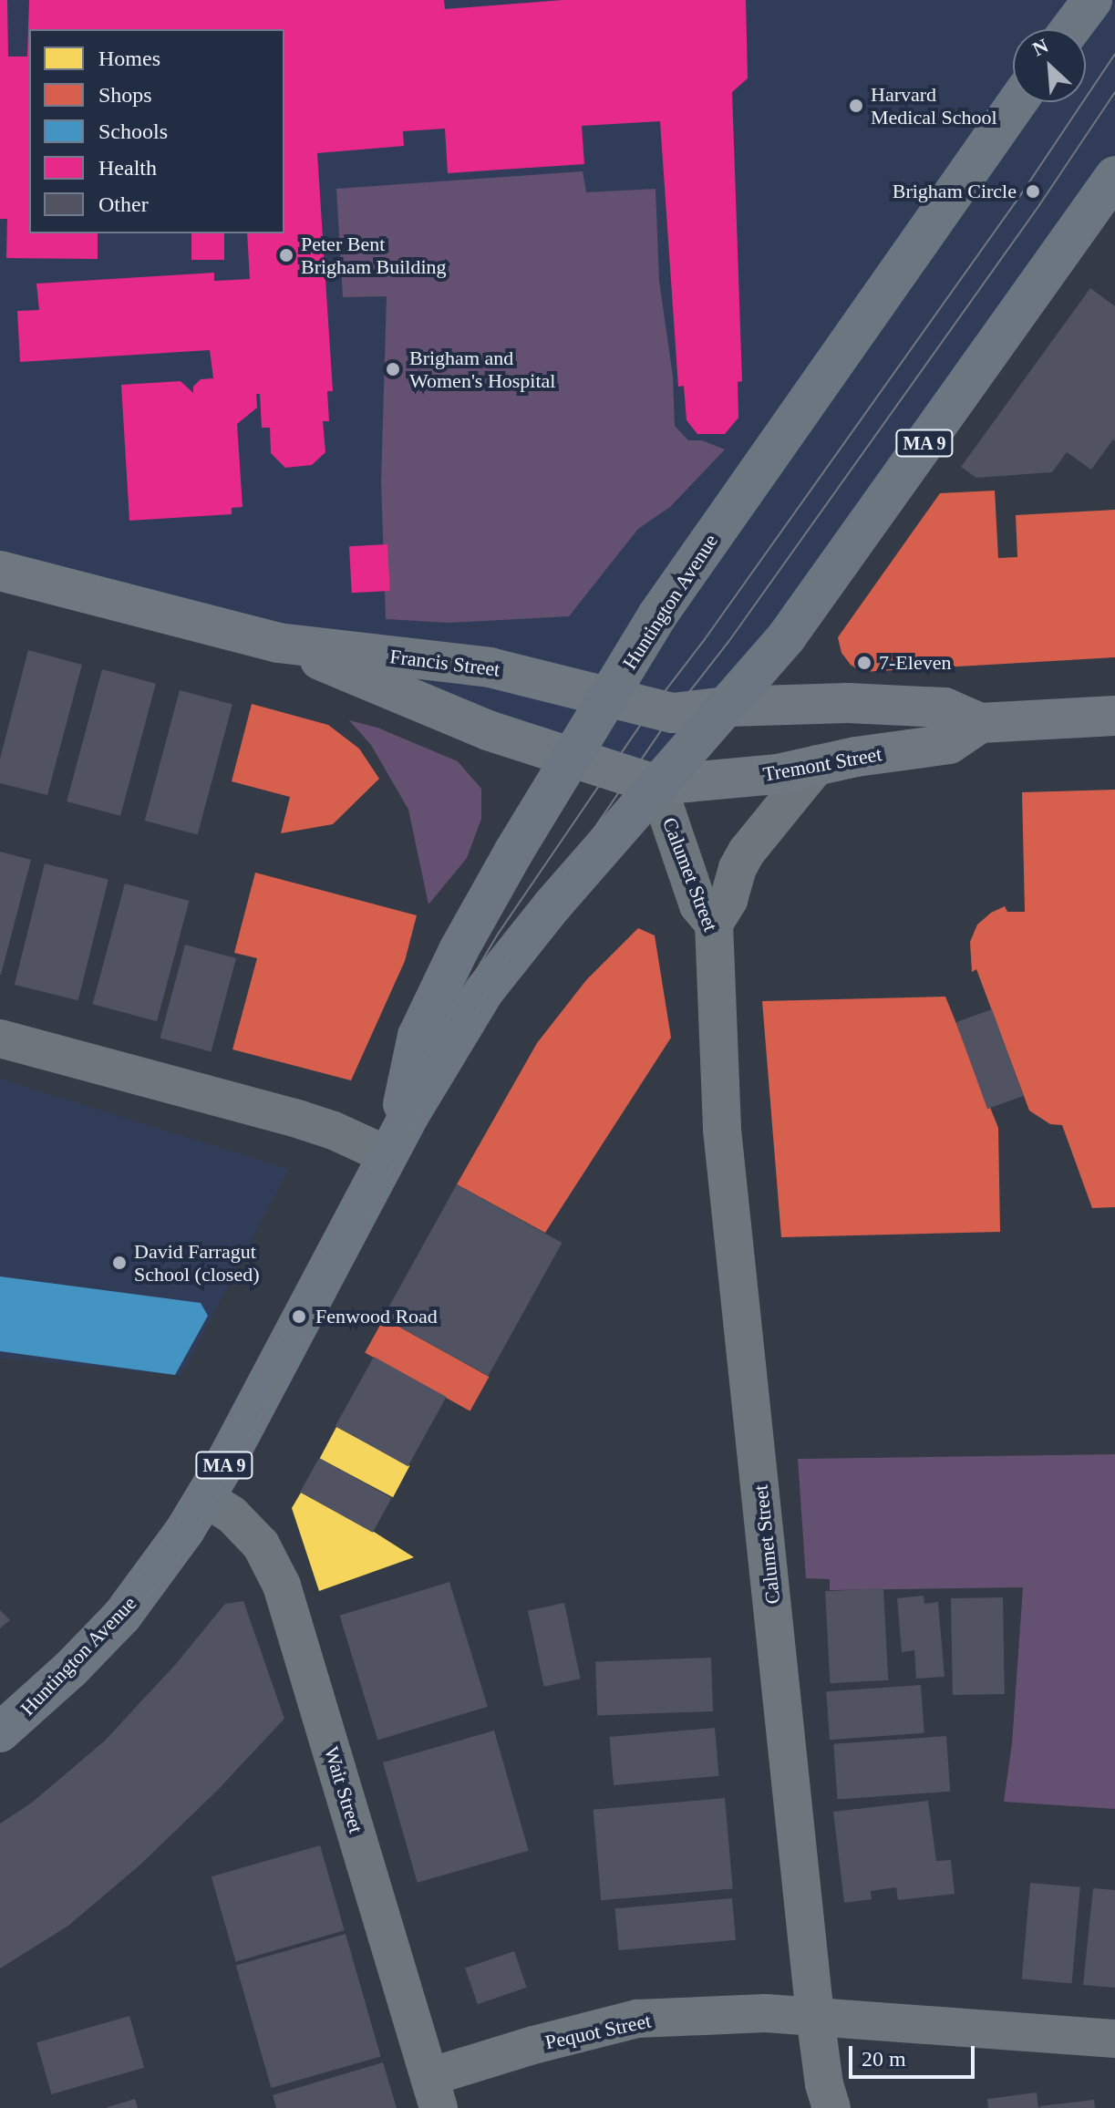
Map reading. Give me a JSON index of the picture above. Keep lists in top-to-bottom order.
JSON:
{
  "streets": {
    "main road": [
      "MA 9",
      "Huntington Avenue",
      "Francis Street",
      "Tremont Street"
    ],
    "street": ["Calumet Street", "Wait Street", "Pequot Street"]
  },
  "crossings": [
    ["Huntington Avenue", "Francis Street"],
    ["Huntington Avenue", "Tremont Street"],
    ["Huntington Avenue", "Calumet Street"],
    ["Huntington Avenue", "Wait Street"],
    ["Francis Street", "Tremont Street"],
    ["Francis Street", "Calumet Street"],
    ["Tremont Street", "Calumet Street"],
    ["Calumet Street", "Pequot Street"],
    ["Wait Street", "Pequot Street"]
  ],
  "places": [
    "Harvard Medical School",
    "Brigham Circle",
    "Peter Bent Brigham Building",
    "Brigham and Women's Hospital",
    "7-Eleven",
    "David Farragut School (closed)",
    "Fenwood Road"
  ],
  "legend": [
    "Homes",
    "Shops",
    "Schools",
    "Health",
    "Other"
  ],
  "scale_bar": "20 m",
  "north": "top left"
}
